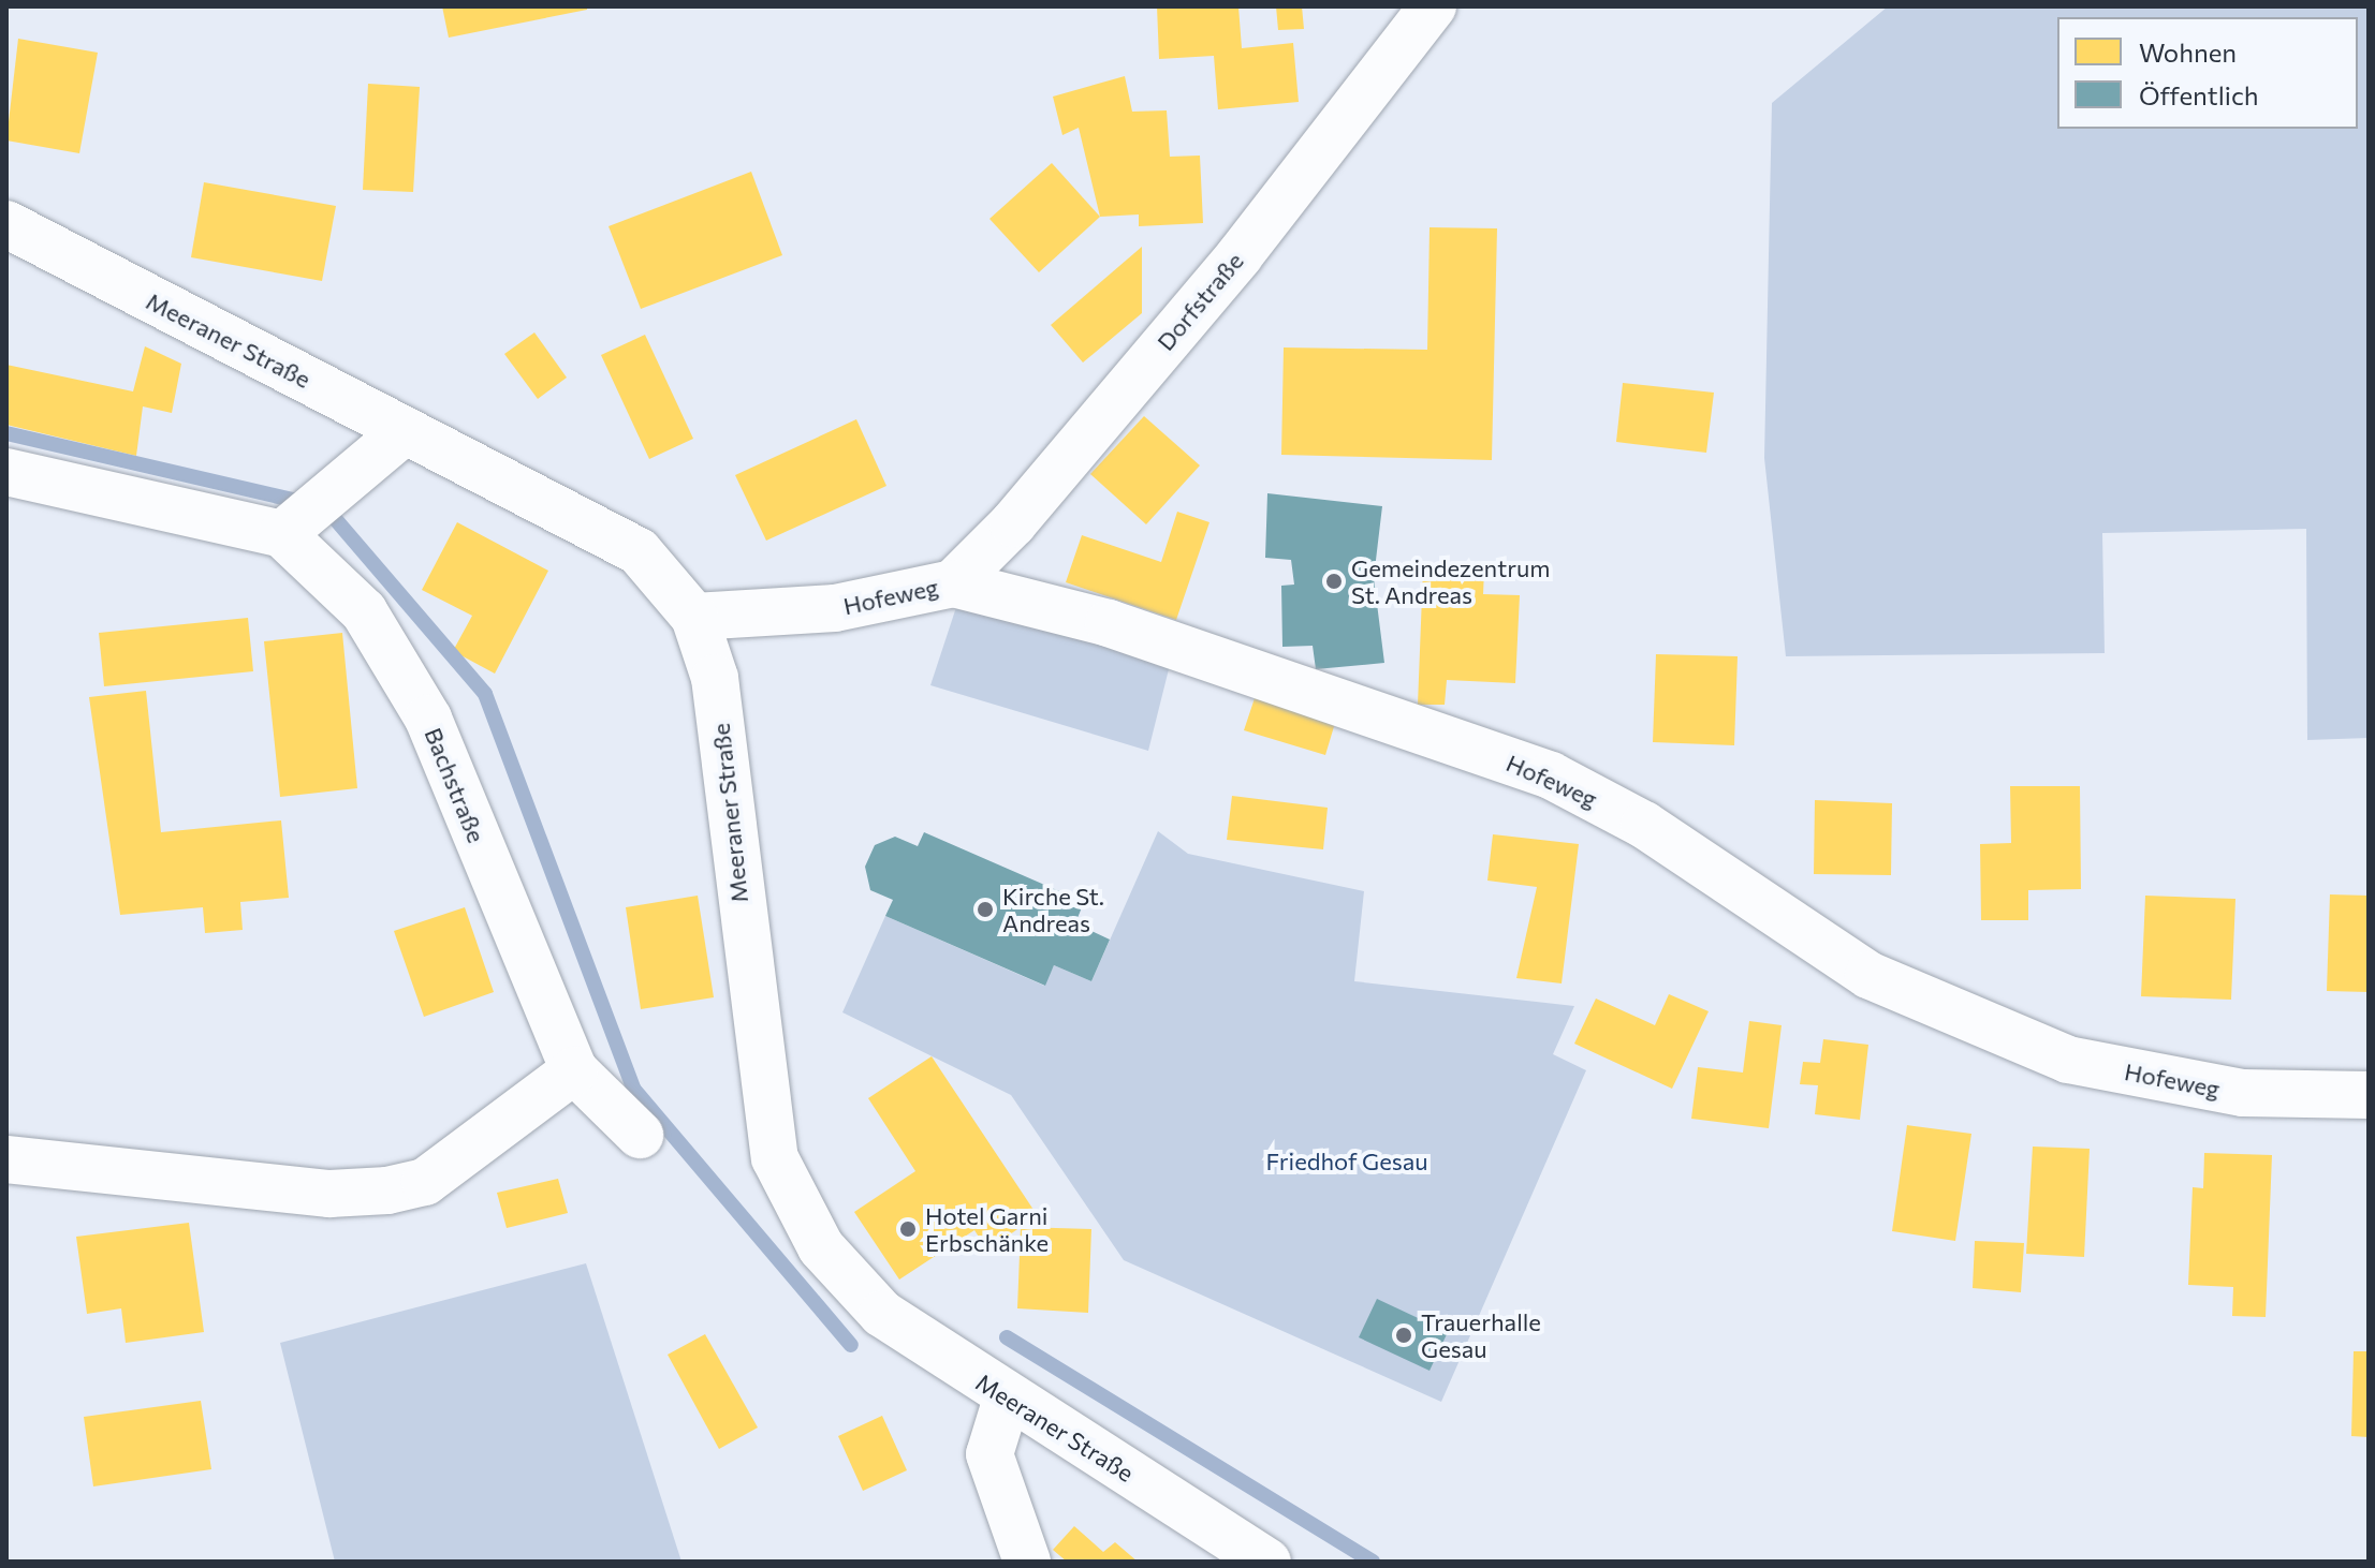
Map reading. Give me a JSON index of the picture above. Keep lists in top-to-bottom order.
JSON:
{
  "streets": {
    "street": [
      "Dorfstraße",
      "Meeraner Straße",
      "Hofeweg",
      "Bachstraße"
    ]
  },
  "crossings": [
    ["Dorfstraße", "Hofeweg"],
    ["Meeraner Straße", "Hofeweg"]
  ],
  "parks": ["Friedhof Gesau"],
  "places": [
    "Gemeindezentrum St. Andreas",
    "Kirche St. Andreas",
    "Hotel Garni Erbschänke",
    "Trauerhalle Gesau"
  ],
  "legend": ["Wohnen", "Öffentlich"]
}
